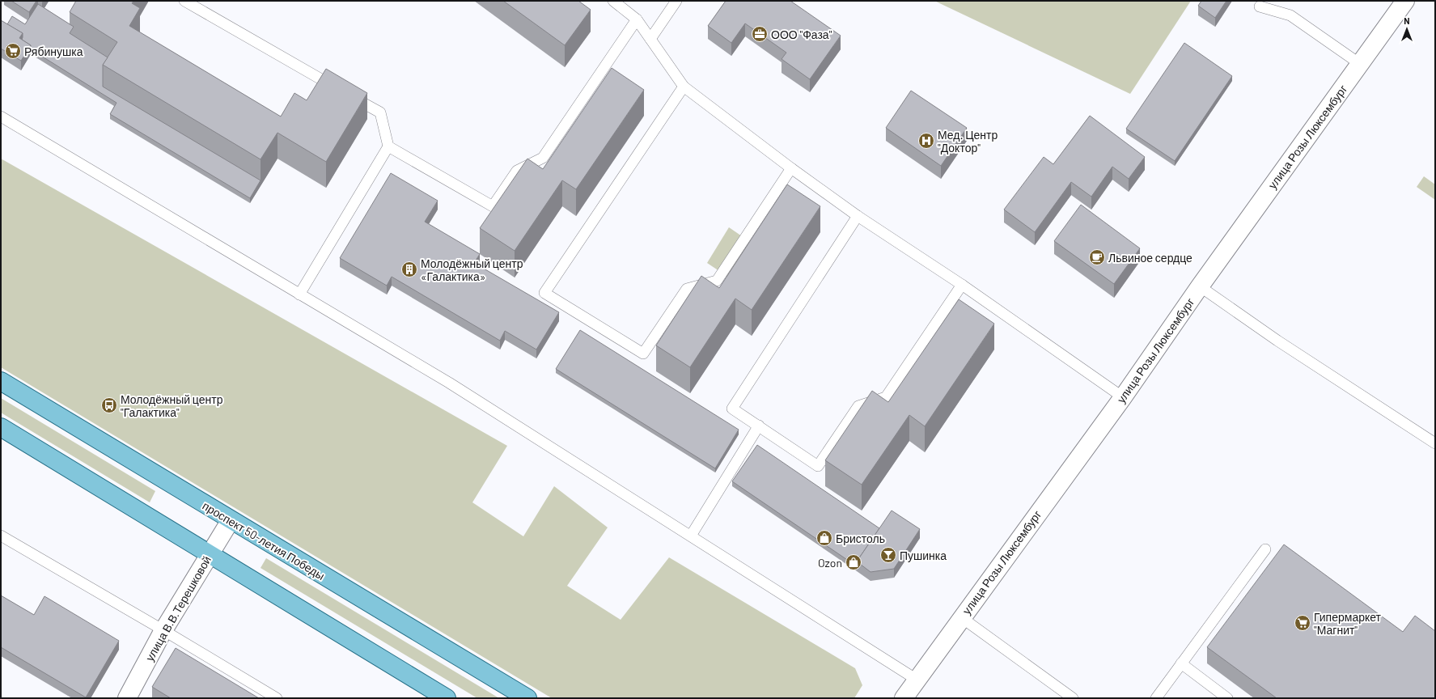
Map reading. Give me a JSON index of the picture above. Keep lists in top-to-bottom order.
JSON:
{
  "streets": {
    "main road": ["проспект 50-летия Победы"],
    "street": ["улица Розы Люксембург", "улица В.В.Терешковой"]
  },
  "crossings": [
    ["проспект 50-летия Победы", "улица В.В.Терешковой"]
  ],
  "places": {
    "office": ["ООО \"Фаза\""],
    "supermarket": ["Рябинушка", "Гипермаркет \"Магнит\""],
    "hospital": ["Мед. Центр \"Доктор\""],
    "cafe": ["Львиное сердце"],
    "building": ["Молодёжный центр «Галактика»"],
    "bus stop": ["Молодёжный центр \"Галактика\""],
    "shop": ["Бристоль", "Ozon"],
    "bar": ["Пушинка"]
  },
  "north": "top"
}
